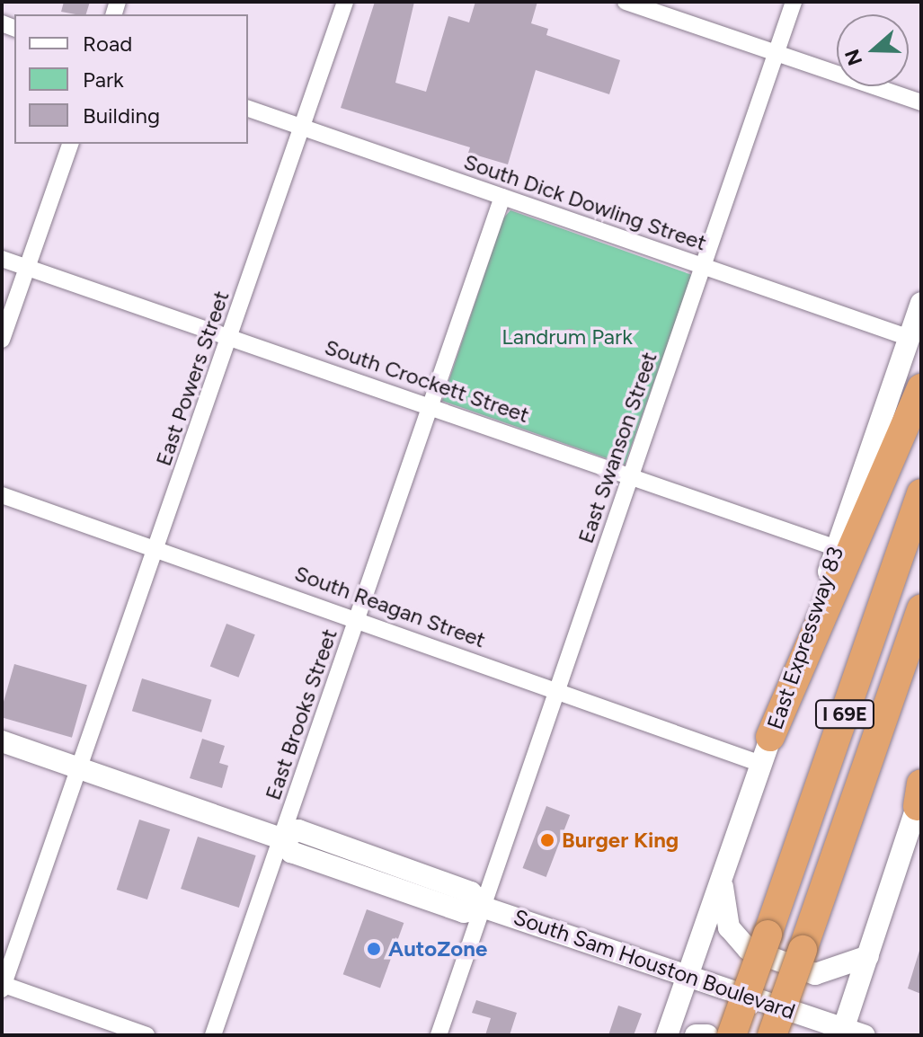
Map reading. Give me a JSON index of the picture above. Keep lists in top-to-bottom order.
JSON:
{
  "streets": {
    "highway": ["I 69E"],
    "main road": ["East Expressway 83", "South Sam Houston Boulevard"],
    "street": [
      "South Dick Dowling Street",
      "East Powers Street",
      "South Crockett Street",
      "East Swanson Street",
      "South Reagan Street",
      "East Brooks Street"
    ]
  },
  "crossings": [
    ["South Dick Dowling Street", "East Powers Street"],
    ["South Dick Dowling Street", "East Swanson Street"],
    ["South Dick Dowling Street", "East Expressway 83"],
    ["South Dick Dowling Street", "East Brooks Street"],
    ["East Powers Street", "South Crockett Street"],
    ["East Powers Street", "South Reagan Street"],
    ["East Powers Street", "South Sam Houston Boulevard"],
    ["South Crockett Street", "East Swanson Street"],
    ["South Crockett Street", "East Expressway 83"],
    ["South Crockett Street", "East Brooks Street"],
    ["East Swanson Street", "South Reagan Street"],
    ["East Swanson Street", "South Sam Houston Boulevard"],
    ["South Reagan Street", "East Expressway 83"],
    ["South Reagan Street", "East Brooks Street"],
    ["East Expressway 83", "South Sam Houston Boulevard"],
    ["East Brooks Street", "South Sam Houston Boulevard"]
  ],
  "parks": ["Landrum Park"],
  "places": ["Burger King", "AutoZone"],
  "legend": ["Road", "Park", "Building"],
  "north": "left"
}
